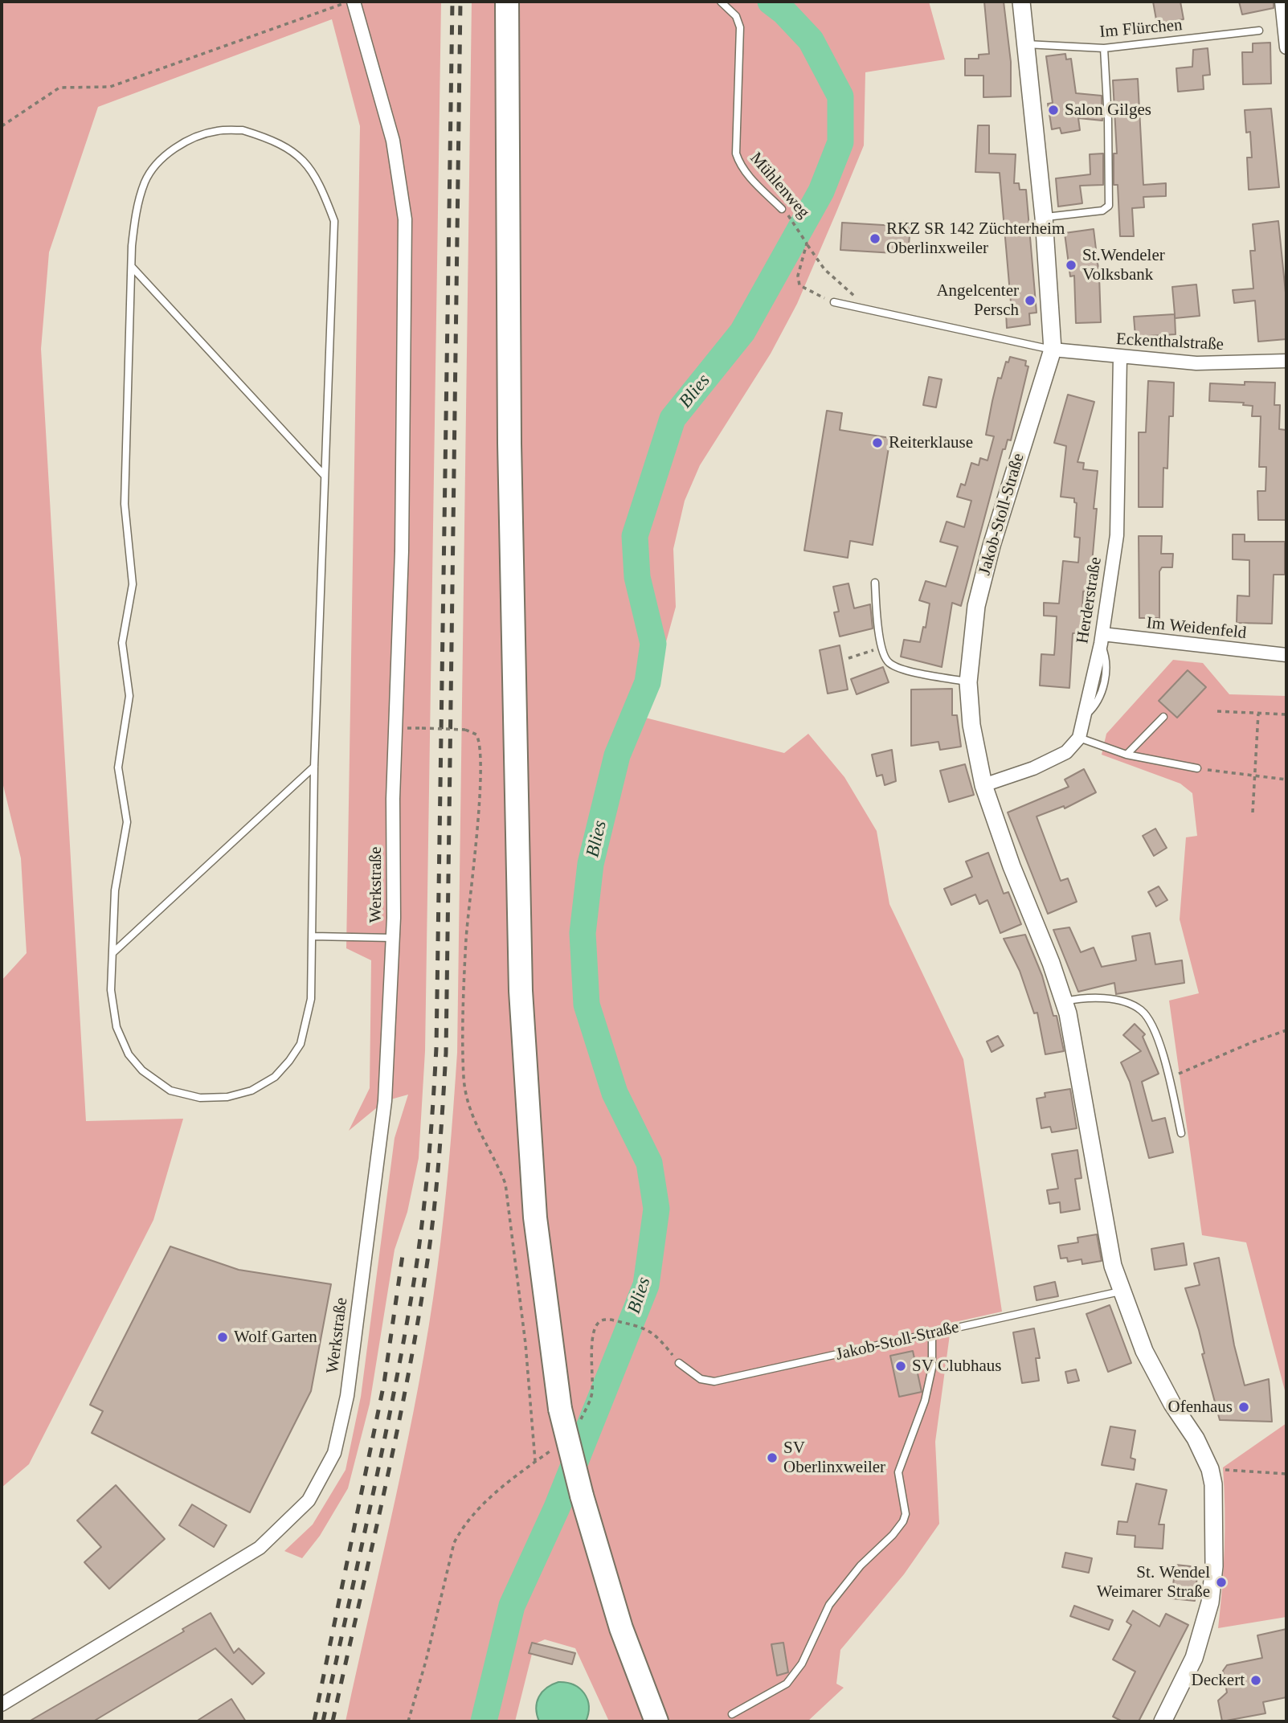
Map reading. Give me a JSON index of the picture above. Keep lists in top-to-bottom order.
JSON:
{
  "streets": {
    "main road": ["Jakob-Stoll-Straße"],
    "street": [
      "Eckenthalstraße",
      "Herderstraße",
      "Im Weidenfeld",
      "Werkstraße"
    ],
    "lane": ["Im Flürchen", "Mühlenweg"]
  },
  "crossings": [
    ["Im Flürchen", "Jakob-Stoll-Straße"],
    ["Eckenthalstraße", "Jakob-Stoll-Straße"],
    ["Eckenthalstraße", "Herderstraße"],
    ["Herderstraße", "Im Weidenfeld"]
  ],
  "water": ["Blies"],
  "places": [
    "Salon Gilges",
    "RKZ SR 142 Züchterheim Oberlinxweiler",
    "St.Wendeler Volksbank",
    "Angelcenter Persch",
    "Reiterklause",
    "Wolf Garten",
    "SV Clubhaus",
    "Ofenhaus",
    "SV Oberlinxweiler",
    "St. Wendel Weimarer Straße",
    "Deckert"
  ]
}
